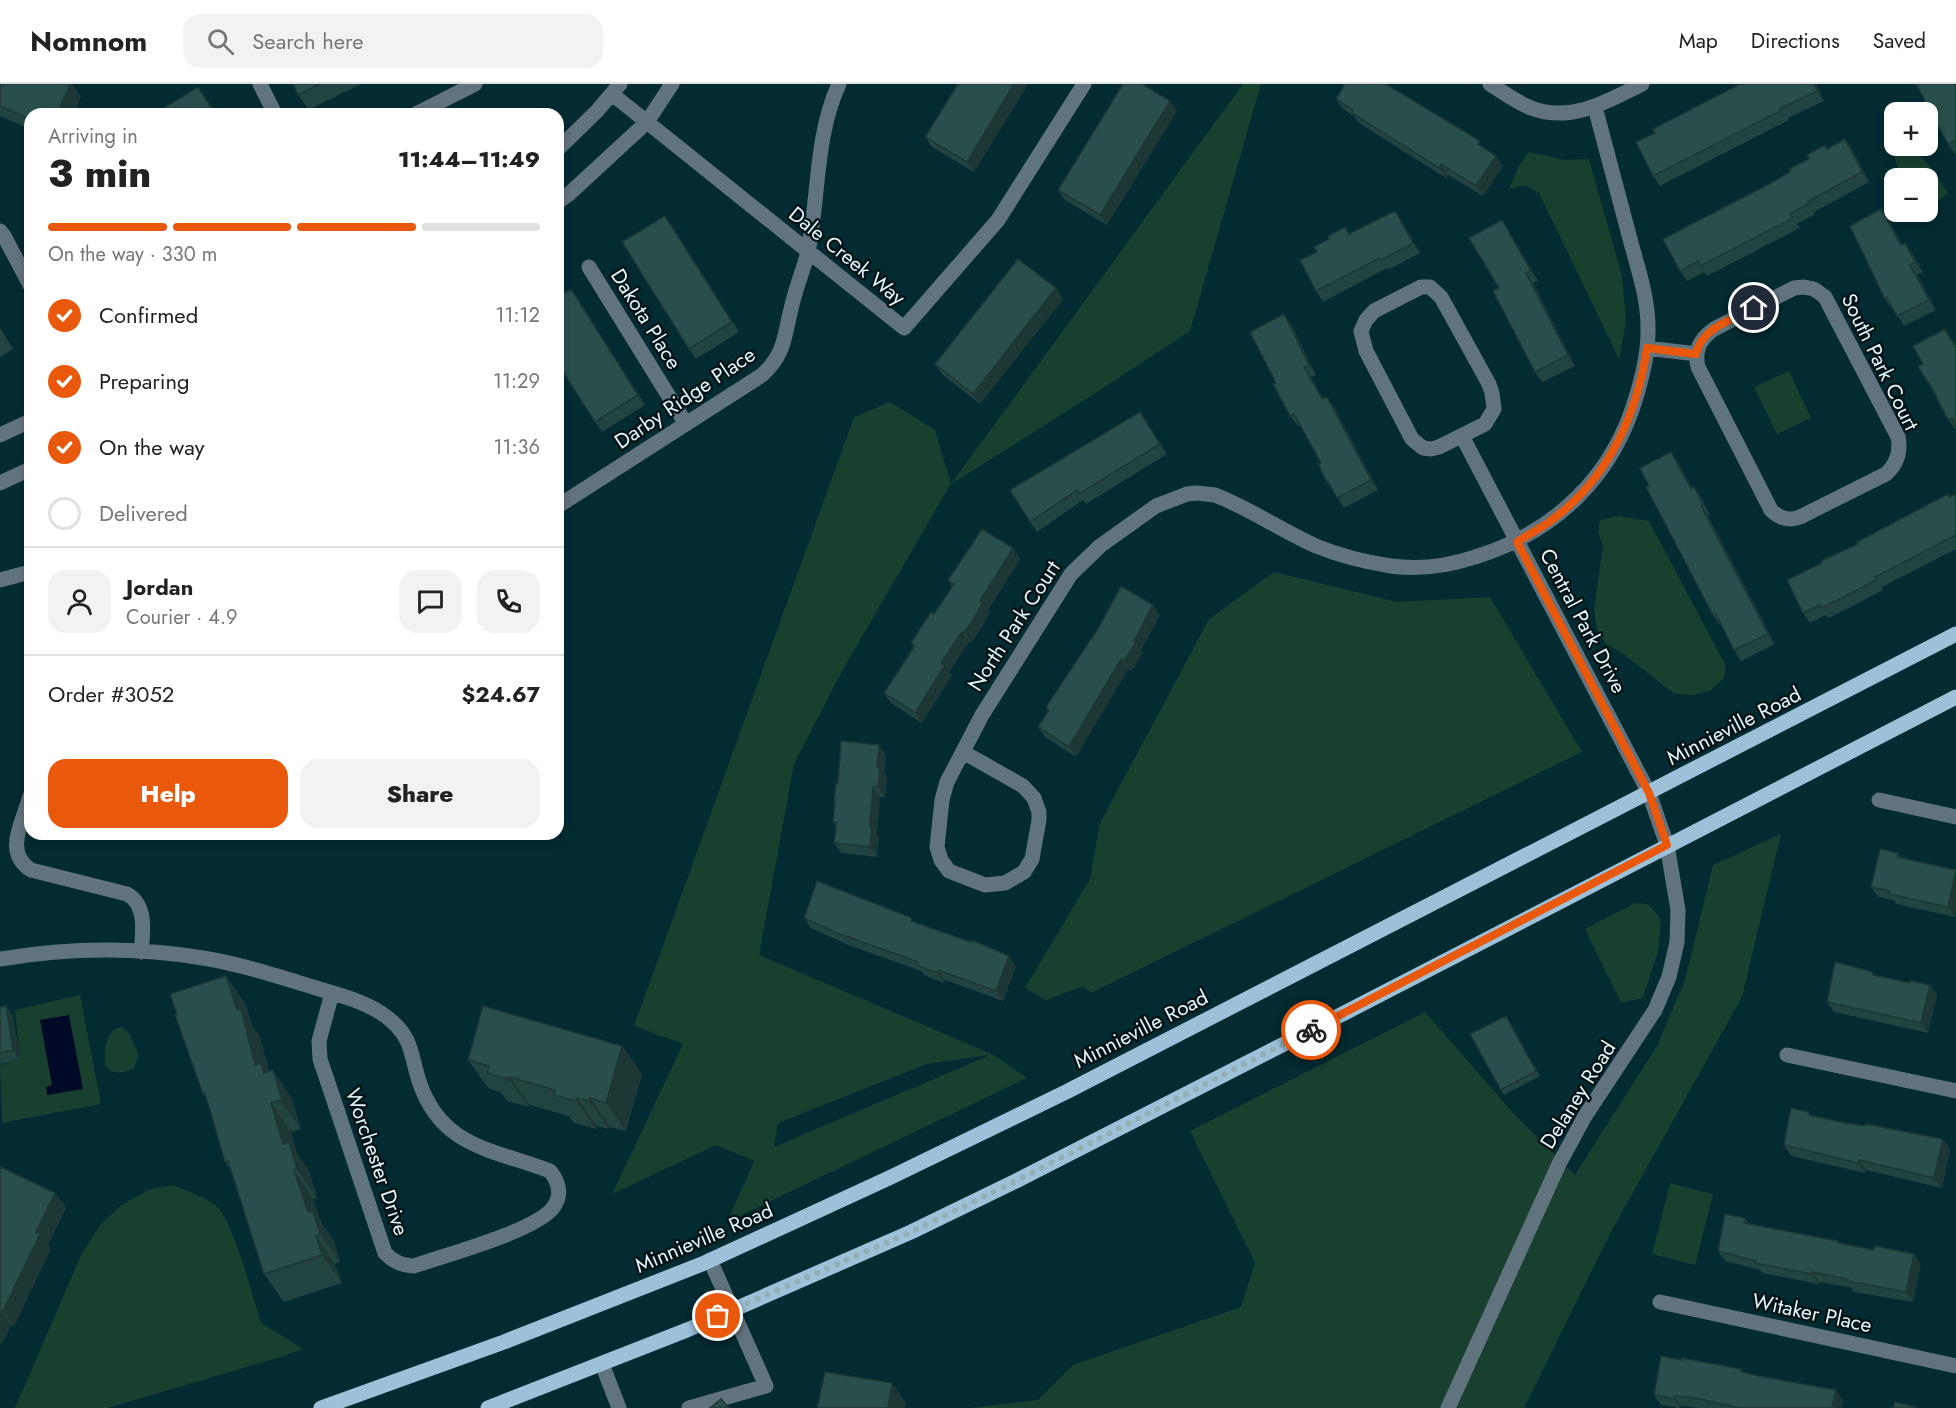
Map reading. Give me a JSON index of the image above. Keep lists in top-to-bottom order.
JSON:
{
  "streets": {
    "main road": ["Minnieville Road"],
    "street": [
      "Dale Creek Way",
      "Dakota Place",
      "South Park Court",
      "Darby Ridge Place",
      "Central Park Drive",
      "North Park Court",
      "Delaney Road",
      "Worchester Drive",
      "Witaker Place"
    ]
  },
  "crossings": [
    ["Dale Creek Way", "Darby Ridge Place"],
    ["Dakota Place", "Darby Ridge Place"],
    ["Central Park Drive", "North Park Court"],
    ["Central Park Drive", "Minnieville Road"],
    ["Central Park Drive", "Delaney Road"],
    ["Minnieville Road", "Delaney Road"]
  ],
  "page": {
    "header": "Nomnom",
    "search": "Search here",
    "nav": ["Map", "Directions", "Saved"],
    "map_buttons": ["+", "−"],
    "heading": ["3 min", "Arriving in", "11:44–11:49"],
    "panel": [
      "Jordan",
      "Courier · 4.9",
      "Order #3052",
      "$24.67"
    ],
    "bar": "On the way · 330 m",
    "list": [
      ["Confirmed", "11:12"],
      ["Preparing", "11:29"],
      ["On the way", "11:36"],
      "Delivered"
    ],
    "buttons": ["Help", "Share"]
  }
}
